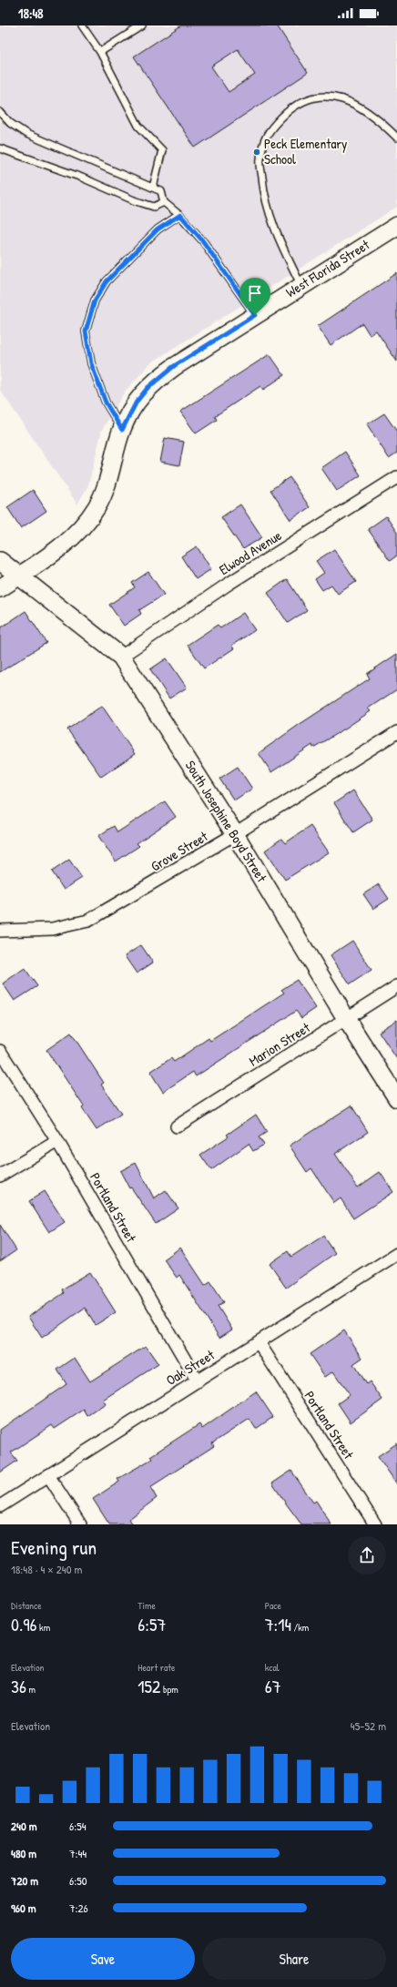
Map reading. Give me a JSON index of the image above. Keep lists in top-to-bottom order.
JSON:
{
  "streets": {
    "main road": ["West Florida Street", "South Josephine Boyd Street"],
    "street": [
      "Elwood Avenue",
      "Grove Street",
      "Marion Street",
      "Portland Street",
      "Oak Street"
    ]
  },
  "crossings": [
    ["West Florida Street", "South Josephine Boyd Street"],
    ["Elwood Avenue", "South Josephine Boyd Street"],
    ["South Josephine Boyd Street", "Grove Street"],
    ["South Josephine Boyd Street", "Marion Street"],
    ["Portland Street", "Oak Street"]
  ],
  "places": ["Peck Elementary School"],
  "page": {
    "status": "18:48",
    "heading": ["Evening run", "18:48 · 4 × 240 m"],
    "stats": [
      ["Distance", "0.96 km"],
      ["Time", "6:57"],
      ["Pace", "7:14 /km"],
      ["Elevation", "36 m"],
      ["Heart rate", "152 bpm"],
      ["kcal", "67"]
    ],
    "chart": ["Elevation", "45–52 m"],
    "list": [
      {
        "name": "240 m",
        "note": "6:54"
      },
      {
        "name": "480 m",
        "note": "7:44"
      },
      {
        "name": "720 m",
        "note": "6:50"
      },
      {
        "name": "960 m",
        "note": "7:26"
      }
    ],
    "buttons": ["Save", "Share"]
  }
}
